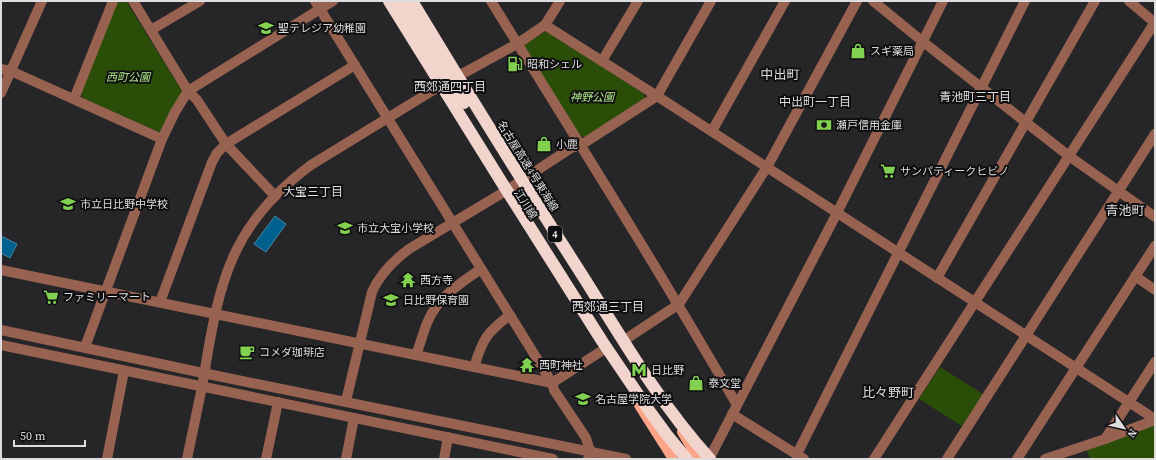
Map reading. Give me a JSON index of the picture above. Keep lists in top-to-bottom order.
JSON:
{
  "streets": {
    "highway": ["名古屋高速4号東海線", "4"],
    "main road": ["江川線"]
  },
  "districts": [
    "中出町",
    "西郊通四丁目",
    "青池町三丁目",
    "中出町一丁目",
    "大宝三丁目",
    "青池町",
    "西郊通三丁目",
    "比々野町"
  ],
  "parks": ["西町公園", "神野公園"],
  "places": {
    "school or university": [
      "聖テレジア幼稚園",
      "市立日比野中学校",
      "市立大宝小学校",
      "日比野保育園",
      "名古屋学院大学"
    ],
    "shop": ["スギ薬局", "小鹿", "泰文堂"],
    "fuel station": ["昭和シェル"],
    "bank": ["瀬戸信用金庫"],
    "supermarket": ["サンパティークヒビノ", "ファミリーマート"],
    "temple": ["西方寺", "西町神社"],
    "cafe": ["コメダ珈琲店"],
    "metro station": ["日比野"]
  },
  "scale_bar": "50 m",
  "north": "bottom right"
}
